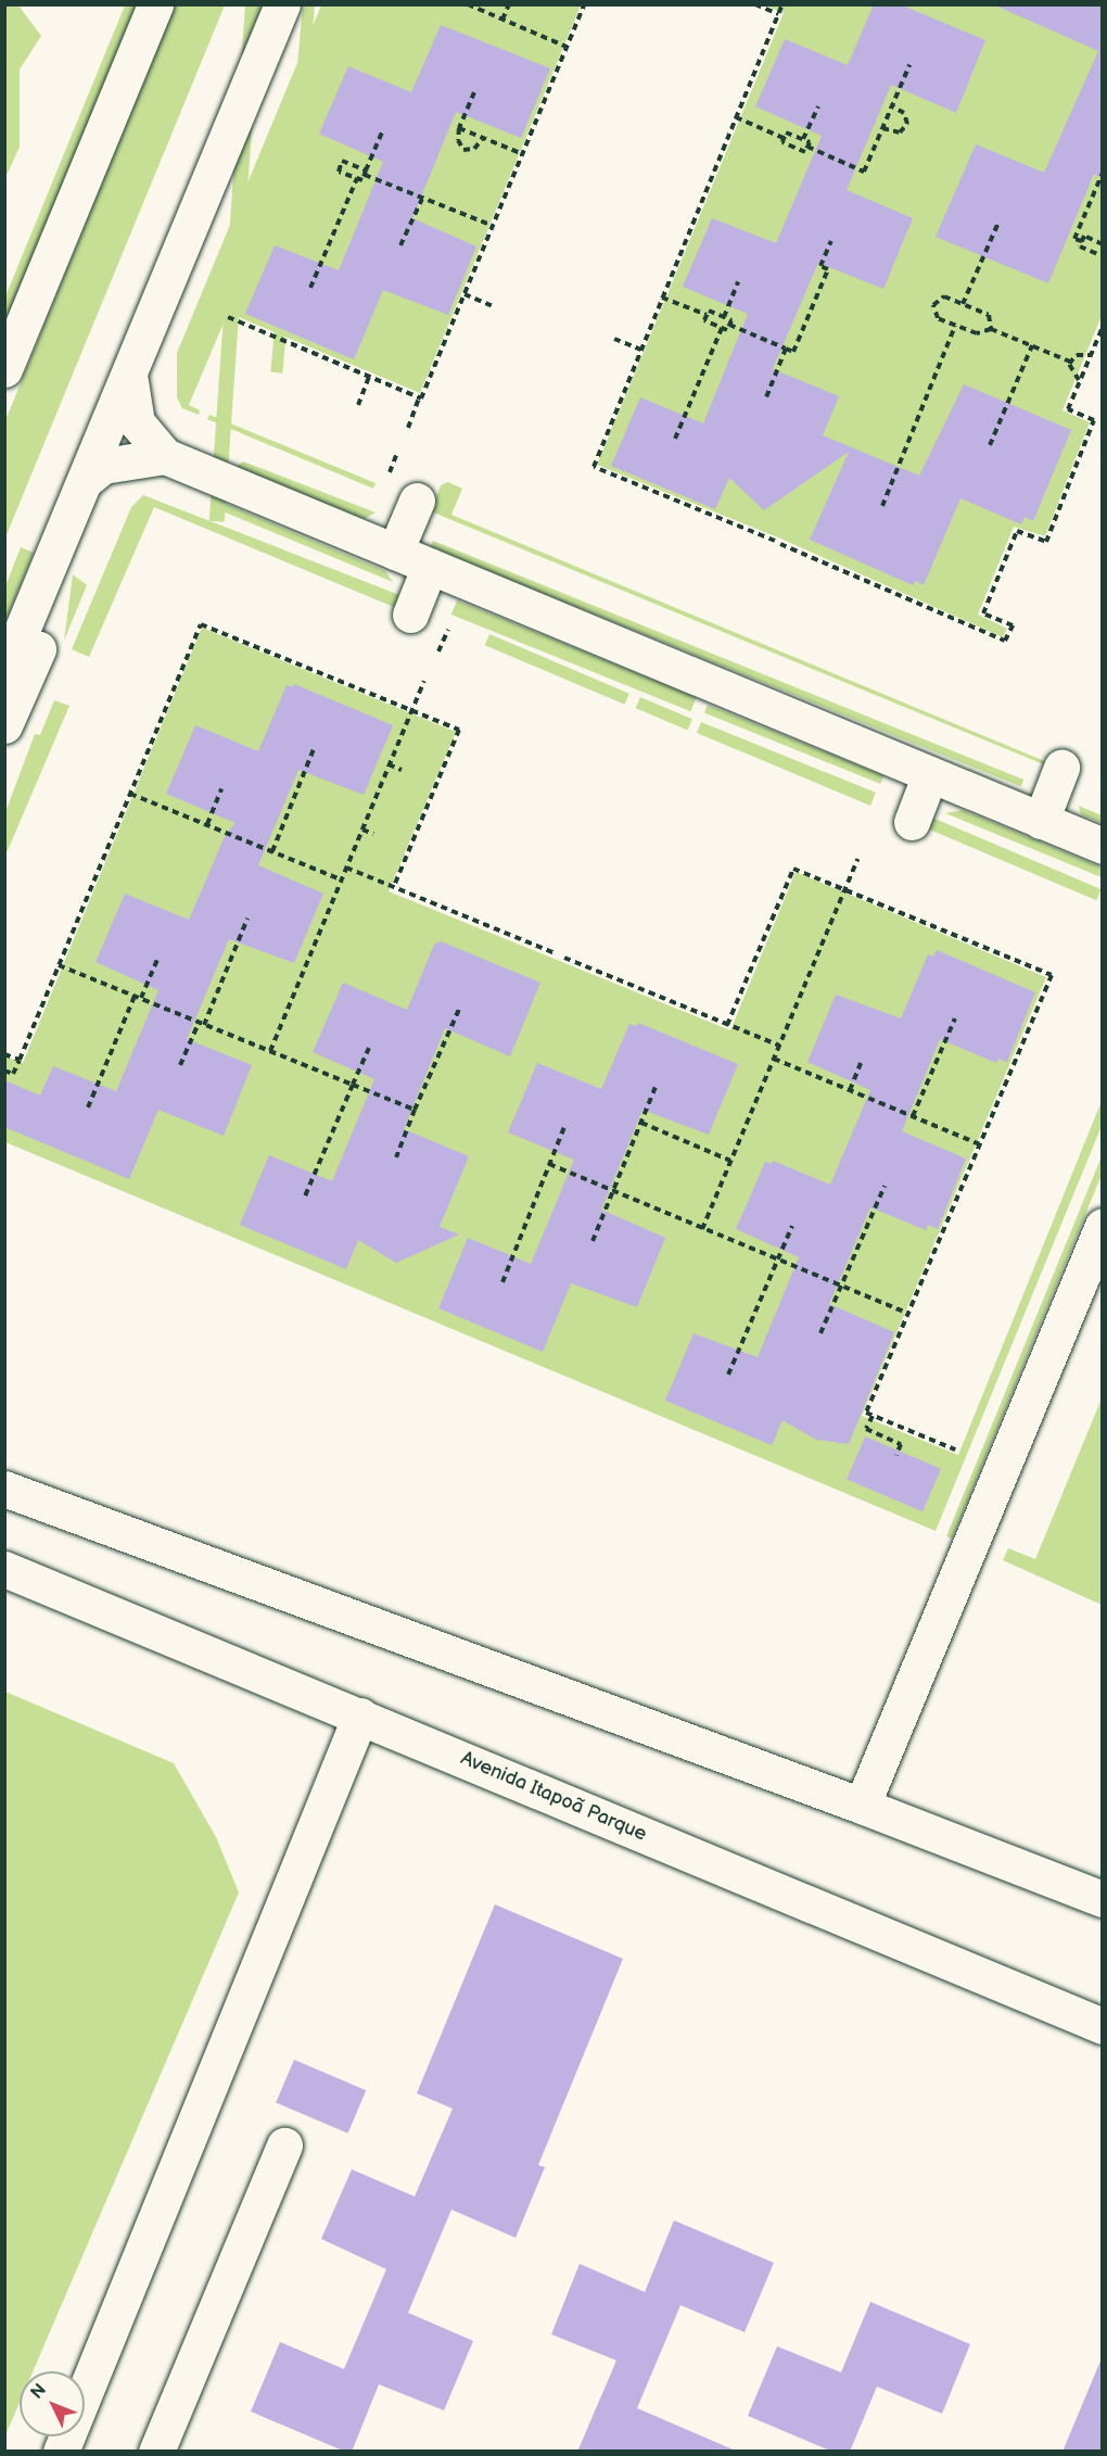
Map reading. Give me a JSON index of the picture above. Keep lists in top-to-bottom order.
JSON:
{
  "streets": {
    "street": ["Avenida Itapoã Parque"]
  },
  "north": "top left"
}
